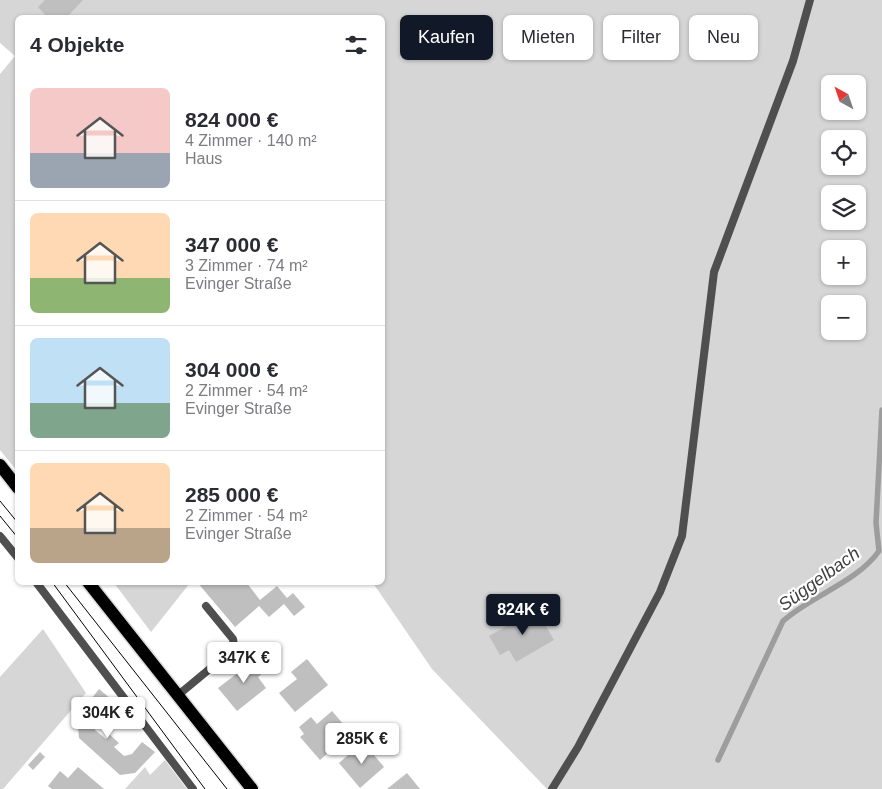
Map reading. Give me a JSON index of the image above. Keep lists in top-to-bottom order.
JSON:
{
  "water": ["Süggelbach"],
  "north": "top left",
  "page": {
    "chip": [
      "Kaufen",
      "Mieten",
      "Filter",
      "Neu"
    ],
    "heading": "4 Objekte",
    "map_buttons": ["+", "−"],
    "list": [
      {
        "name": "824 000 €",
        "note": "4 Zimmer · 140 m² · Haus"
      },
      {
        "name": "347 000 €",
        "note": "3 Zimmer · 74 m² · Evinger Straße"
      },
      {
        "name": "304 000 €",
        "note": "2 Zimmer · 54 m² · Evinger Straße"
      },
      {
        "name": "285 000 €",
        "note": "2 Zimmer · 54 m² · Evinger Straße"
      }
    ],
    "price": [
      "824K €",
      "347K €",
      "304K €",
      "285K €"
    ]
  }
}
